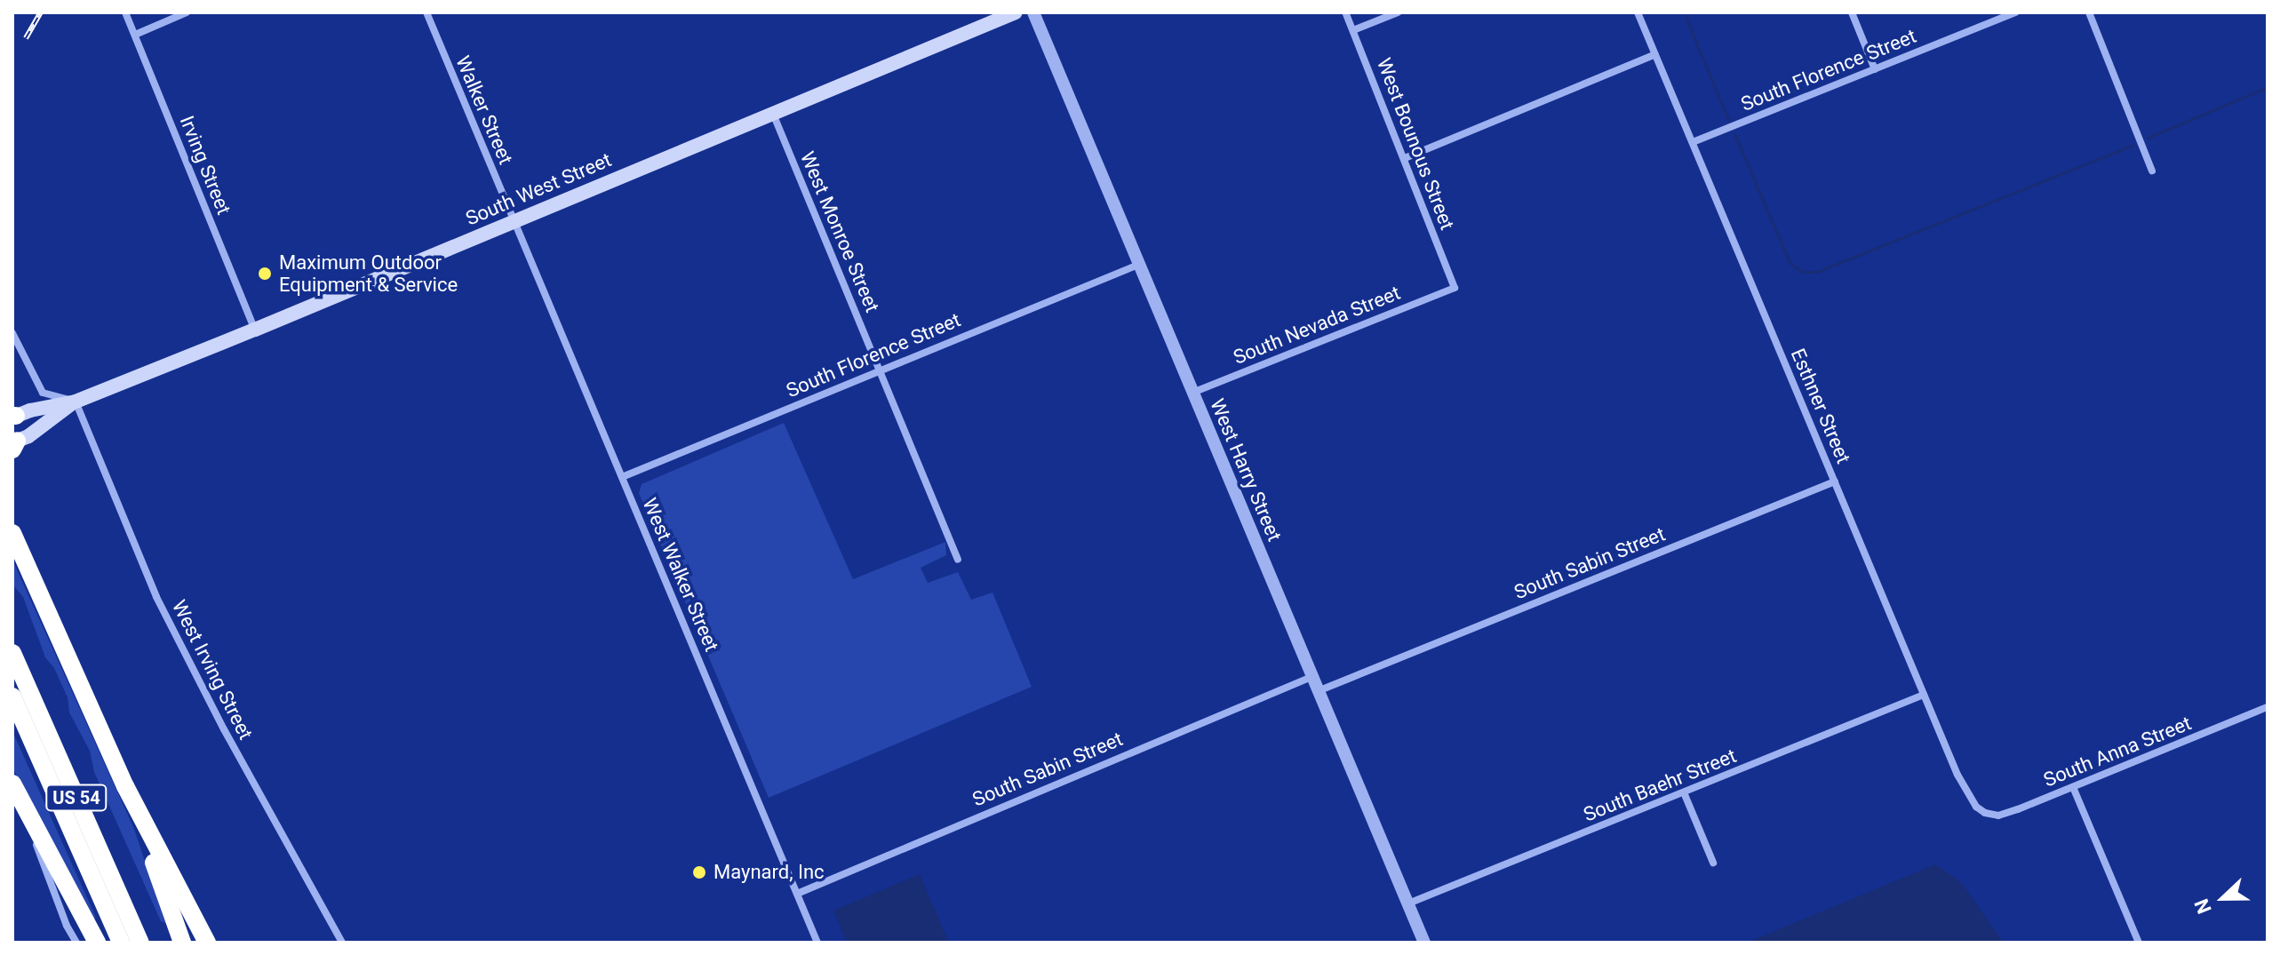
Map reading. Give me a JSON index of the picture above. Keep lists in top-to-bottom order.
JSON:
{
  "streets": {
    "highway": ["US 54"],
    "main road": ["South West Street"],
    "street": [
      "South Florence Street",
      "Walker Street",
      "West Bounous Street",
      "Irving Street",
      "West Monroe Street",
      "South Nevada Street",
      "Esthner Street",
      "West Harry Street",
      "South Sabin Street",
      "West Walker Street",
      "West Irving Street",
      "South Anna Street",
      "South Baehr Street"
    ]
  },
  "crossings": [
    ["South Florence Street", "West Monroe Street"],
    ["South Florence Street", "Esthner Street"],
    ["South Florence Street", "West Harry Street"],
    ["South Florence Street", "West Walker Street"],
    ["Walker Street", "South West Street"],
    ["Walker Street", "West Walker Street"],
    ["West Bounous Street", "South Nevada Street"],
    ["Irving Street", "South West Street"],
    ["South West Street", "West Monroe Street"],
    ["South West Street", "West Walker Street"],
    ["South West Street", "West Irving Street"],
    ["South Nevada Street", "West Harry Street"],
    ["Esthner Street", "South Sabin Street"],
    ["Esthner Street", "South Anna Street"],
    ["Esthner Street", "South Baehr Street"],
    ["West Harry Street", "South Sabin Street"],
    ["West Harry Street", "South Baehr Street"],
    ["South Sabin Street", "West Walker Street"]
  ],
  "places": ["Maximum Outdoor Equipment & Service", "Maynard, Inc"],
  "north": "left"
}
